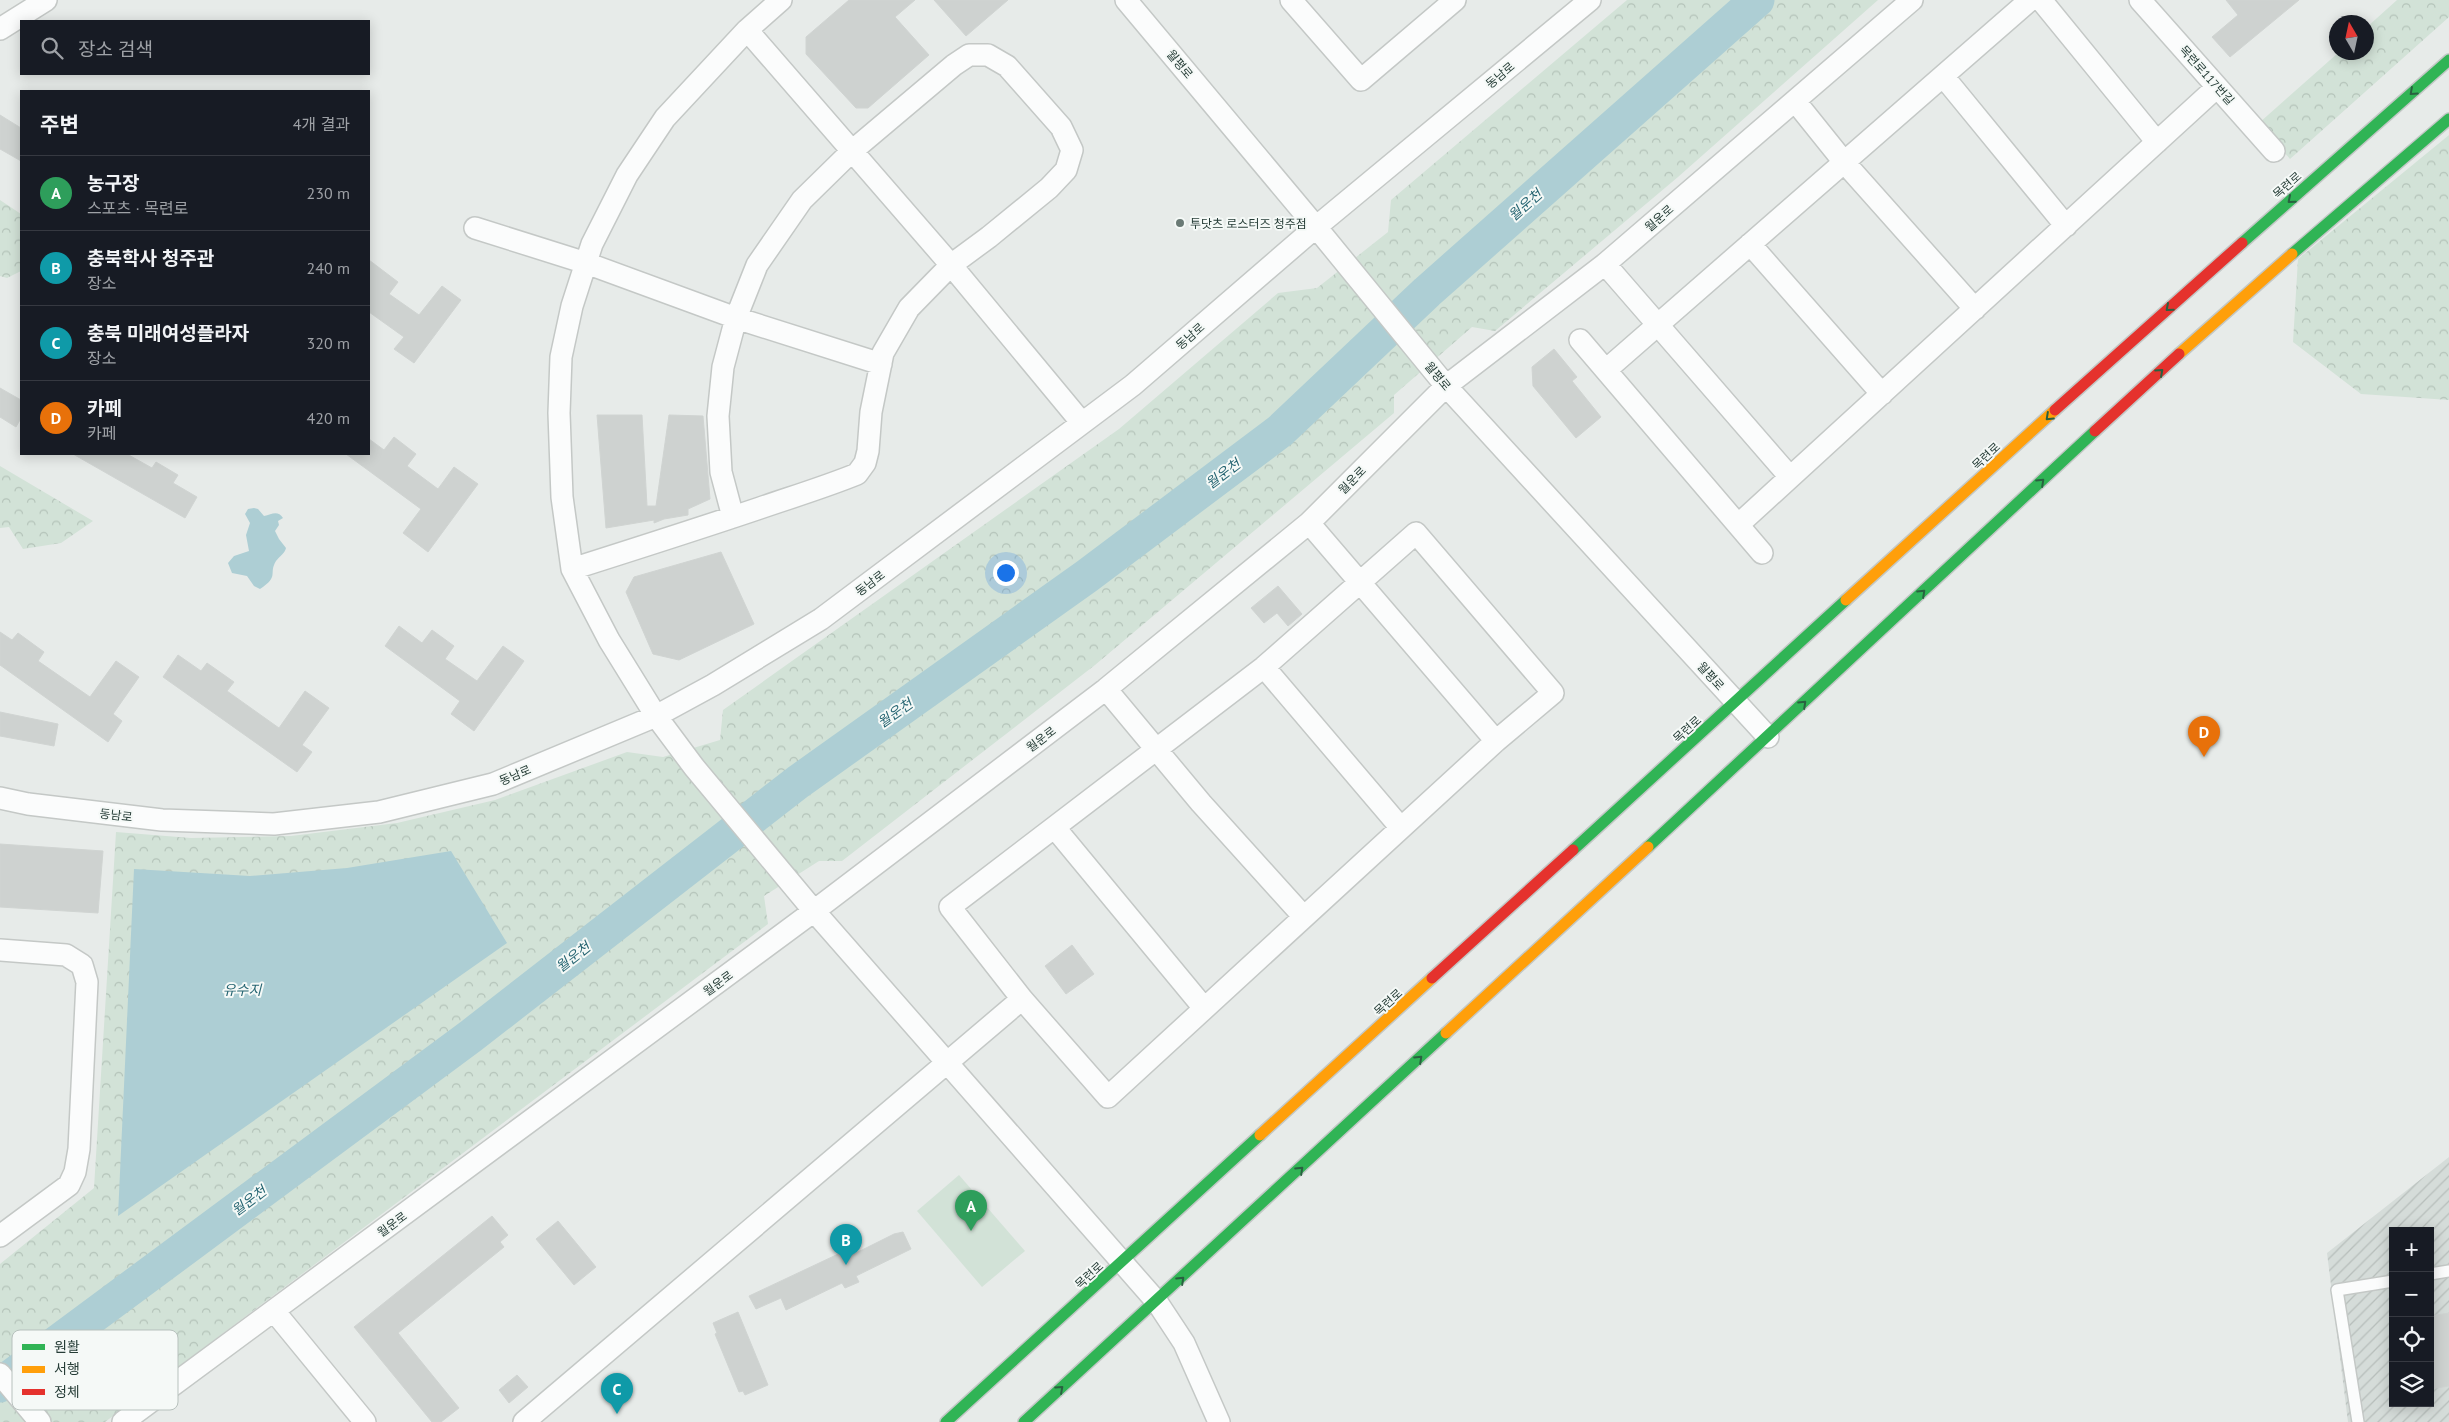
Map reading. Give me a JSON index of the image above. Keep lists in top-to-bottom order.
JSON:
{
  "streets": {
    "street": [
      "월평로",
      "동남로",
      "목련로117번길",
      "목련로",
      "월운로"
    ]
  },
  "crossings": [
    ["월평로", "동남로"],
    ["월평로", "목련로"],
    ["월평로", "월운로"]
  ],
  "water": ["월운천", "유수지"],
  "places": ["투닷츠 로스터즈 청주점"],
  "legend": ["원활", "서행", "정체"],
  "north": "top",
  "page": {
    "search": "장소 검색",
    "heading": ["주변", "4개 결과"],
    "list": [
      {
        "mark": "A",
        "name": "농구장",
        "note": "스포츠 · 목련로",
        "value": "230 m"
      },
      {
        "mark": "B",
        "name": "충북학사 청주관",
        "note": "장소",
        "value": "240 m"
      },
      {
        "mark": "C",
        "name": "충북 미래여성플라자",
        "note": "장소",
        "value": "320 m"
      },
      {
        "mark": "D",
        "name": "카페",
        "note": "카페",
        "value": "420 m"
      }
    ],
    "pins": [
      "D",
      "A",
      "B",
      "C"
    ],
    "map_buttons": ["+", "−"]
  }
}
